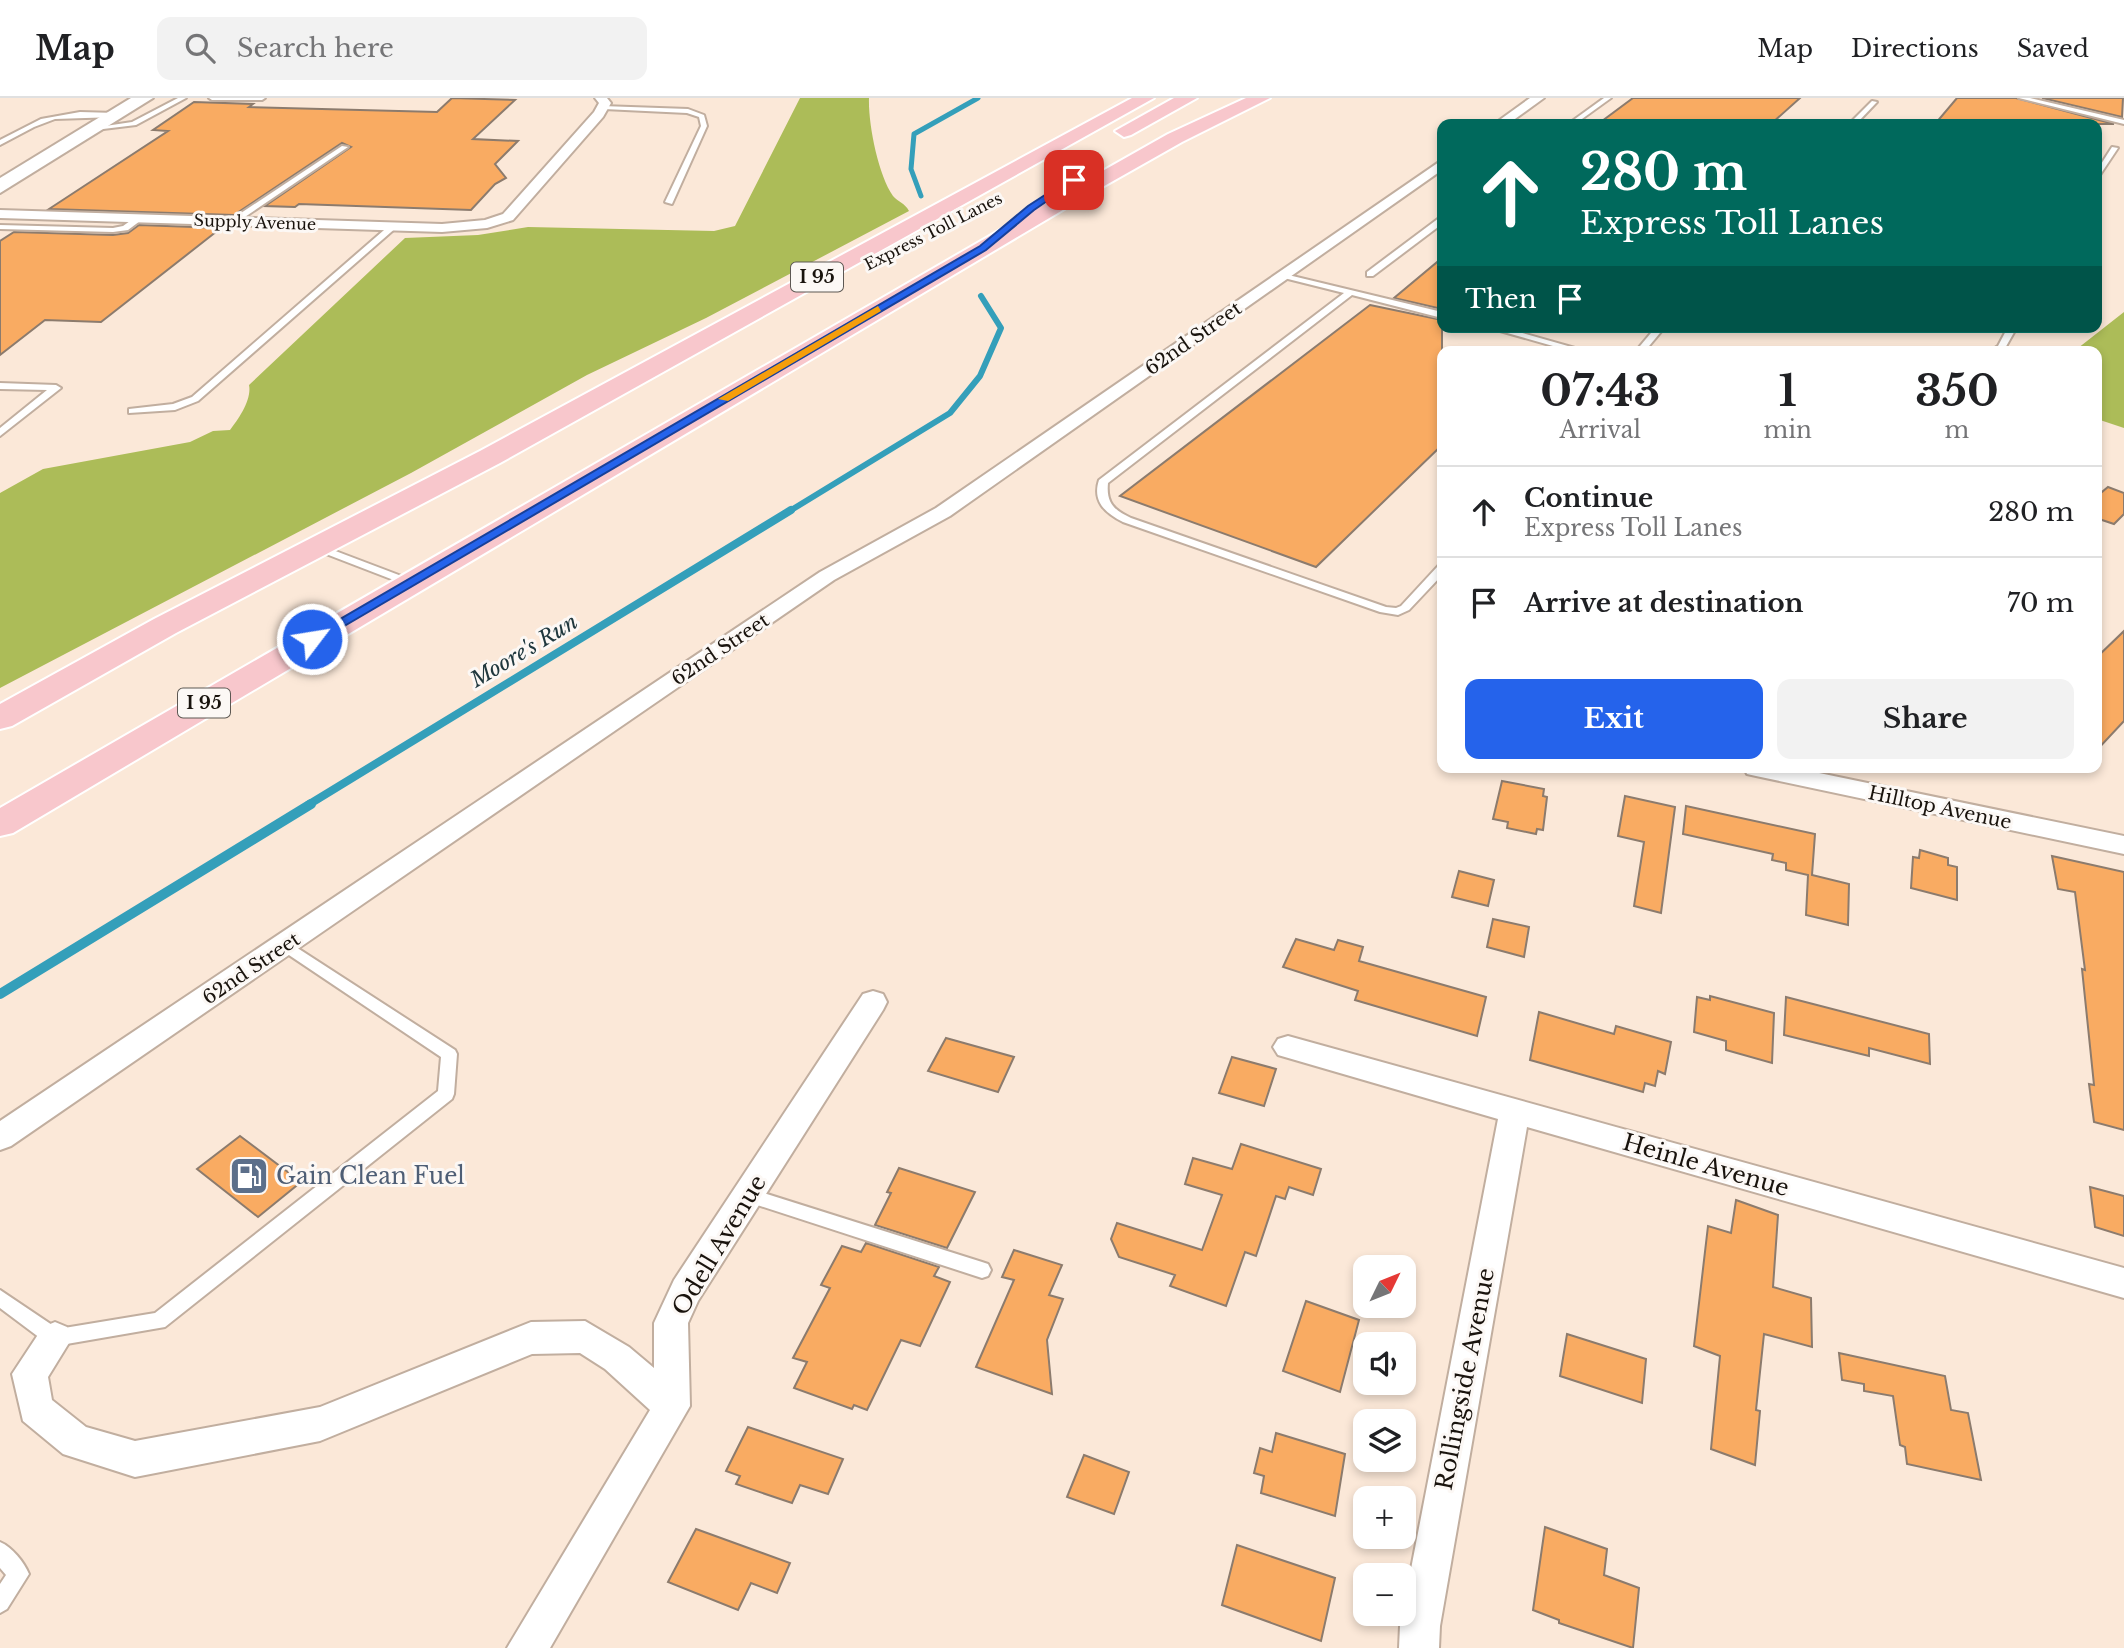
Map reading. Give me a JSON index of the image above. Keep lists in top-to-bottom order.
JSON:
{
  "streets": {
    "highway": ["Express Toll Lanes", "I 95"],
    "street": [
      "Supply Avenue",
      "62nd Street",
      "Hilltop Avenue",
      "Heinle Avenue",
      "Odell Avenue",
      "Rollingside Avenue"
    ]
  },
  "crossings": [
    ["Express Toll Lanes", "I 95"],
    ["Heinle Avenue", "Rollingside Avenue"]
  ],
  "water": ["Moore's Run"],
  "places": {
    "fuel station": ["Gain Clean Fuel"]
  },
  "north": "top right",
  "page": {
    "header": "Map",
    "search": "Search here",
    "nav": ["Map", "Directions", "Saved"],
    "turn": ["280 m", "Express Toll Lanes"],
    "then": "Then",
    "eta": [
      "07:43",
      "Arrival",
      "1",
      "min",
      "350",
      "m"
    ],
    "list": [
      {
        "name": "Continue",
        "note": "Express Toll Lanes",
        "value": "280 m"
      },
      {
        "name": "Arrive at destination",
        "value": "70 m"
      }
    ],
    "buttons": ["Exit", "Share"],
    "map_buttons": ["+", "−"]
  }
}
